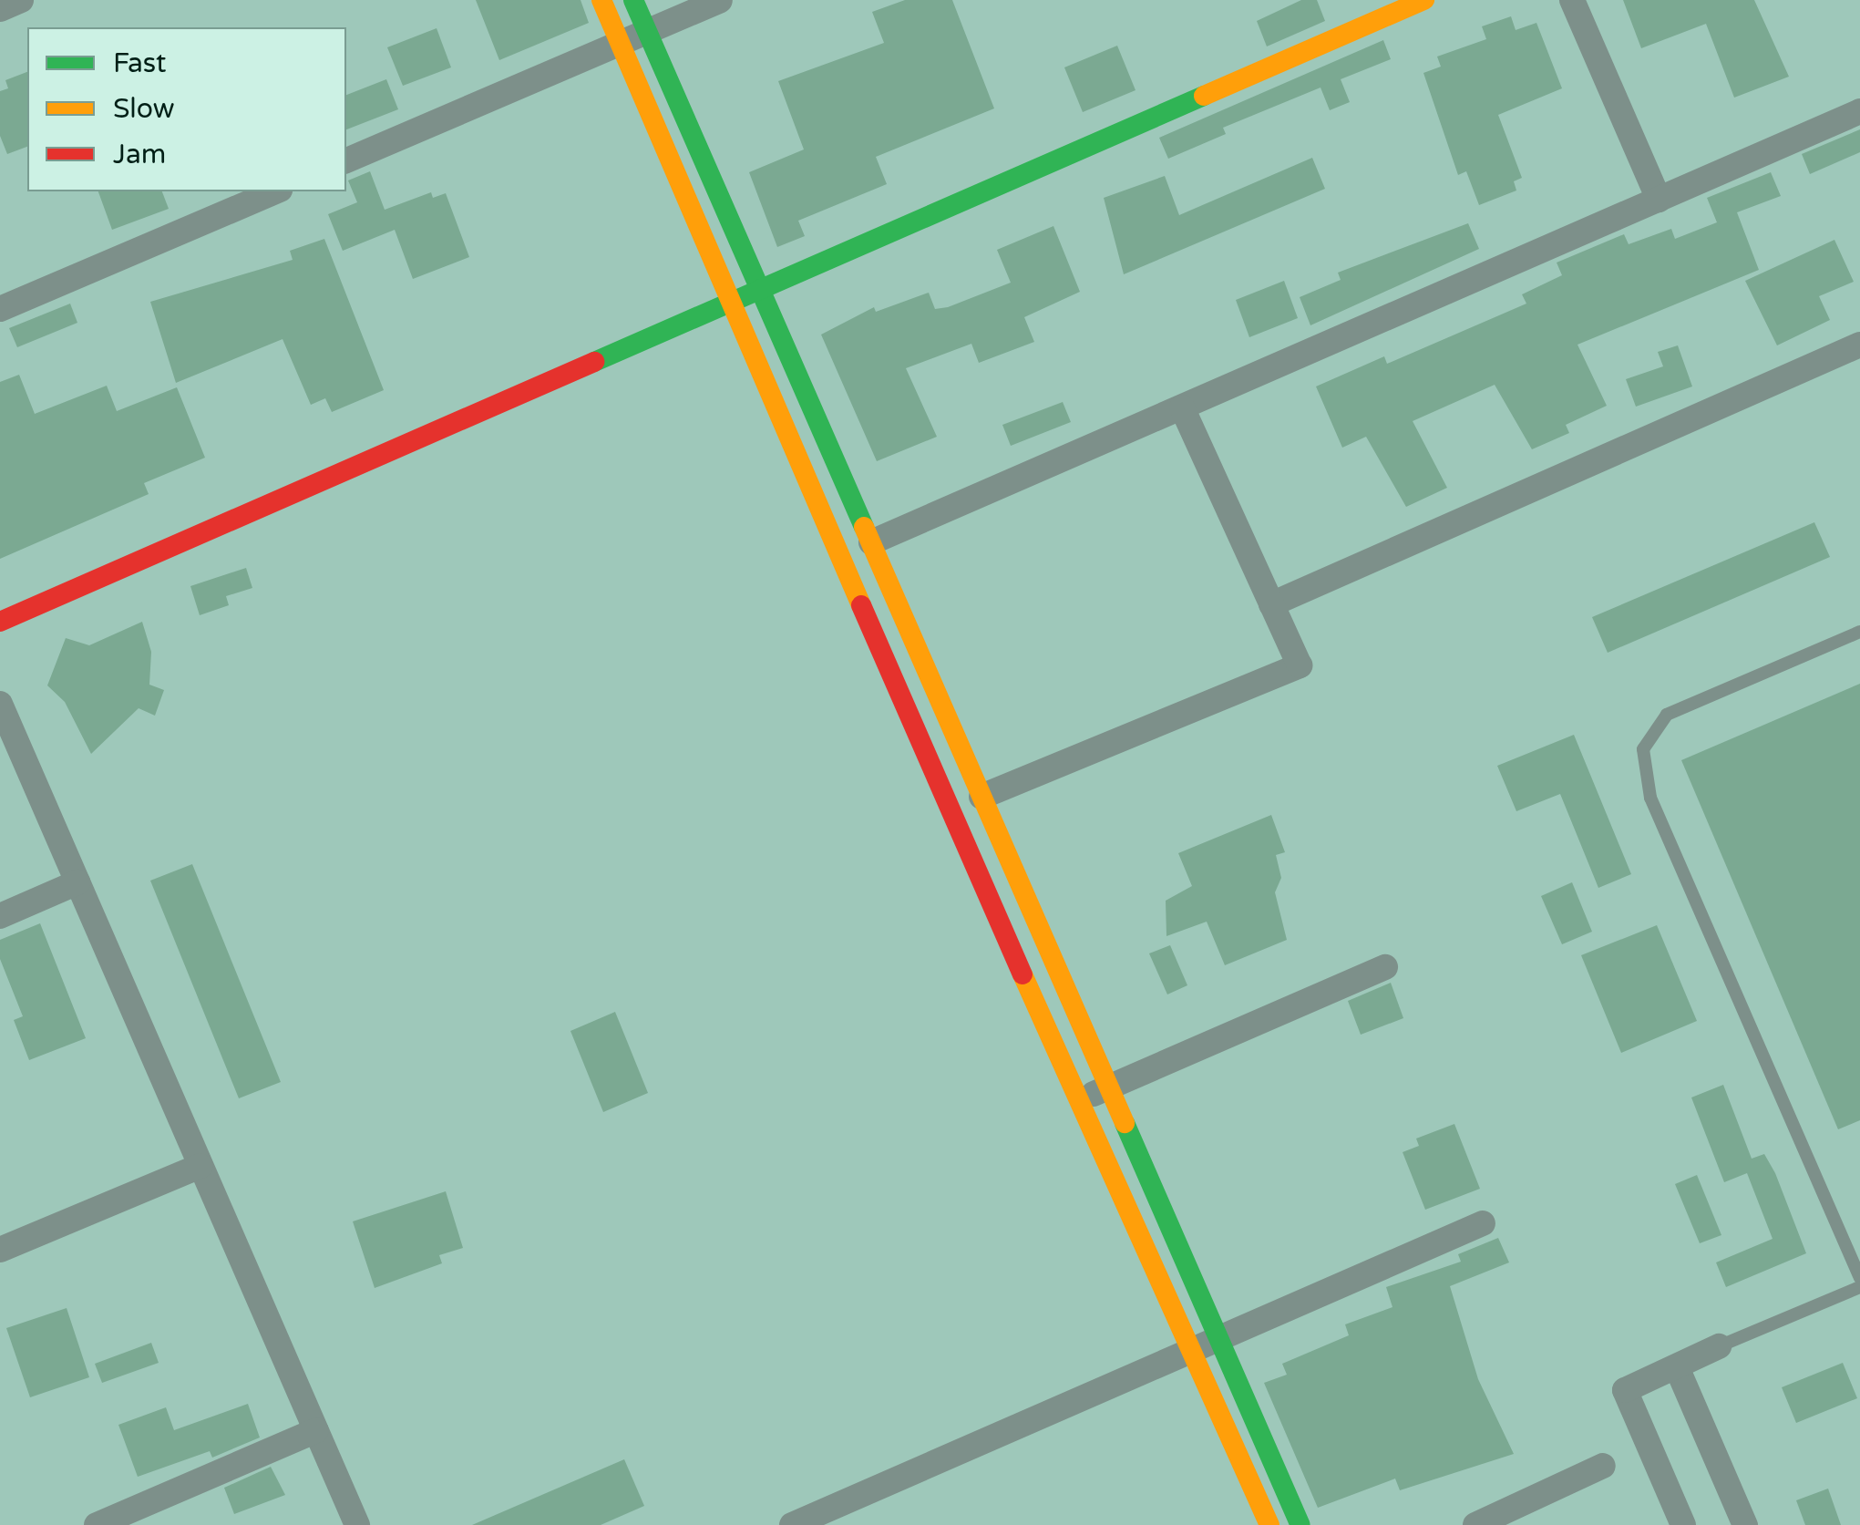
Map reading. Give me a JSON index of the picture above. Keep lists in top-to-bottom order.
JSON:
{
  "legend": ["Fast", "Slow", "Jam"]
}
